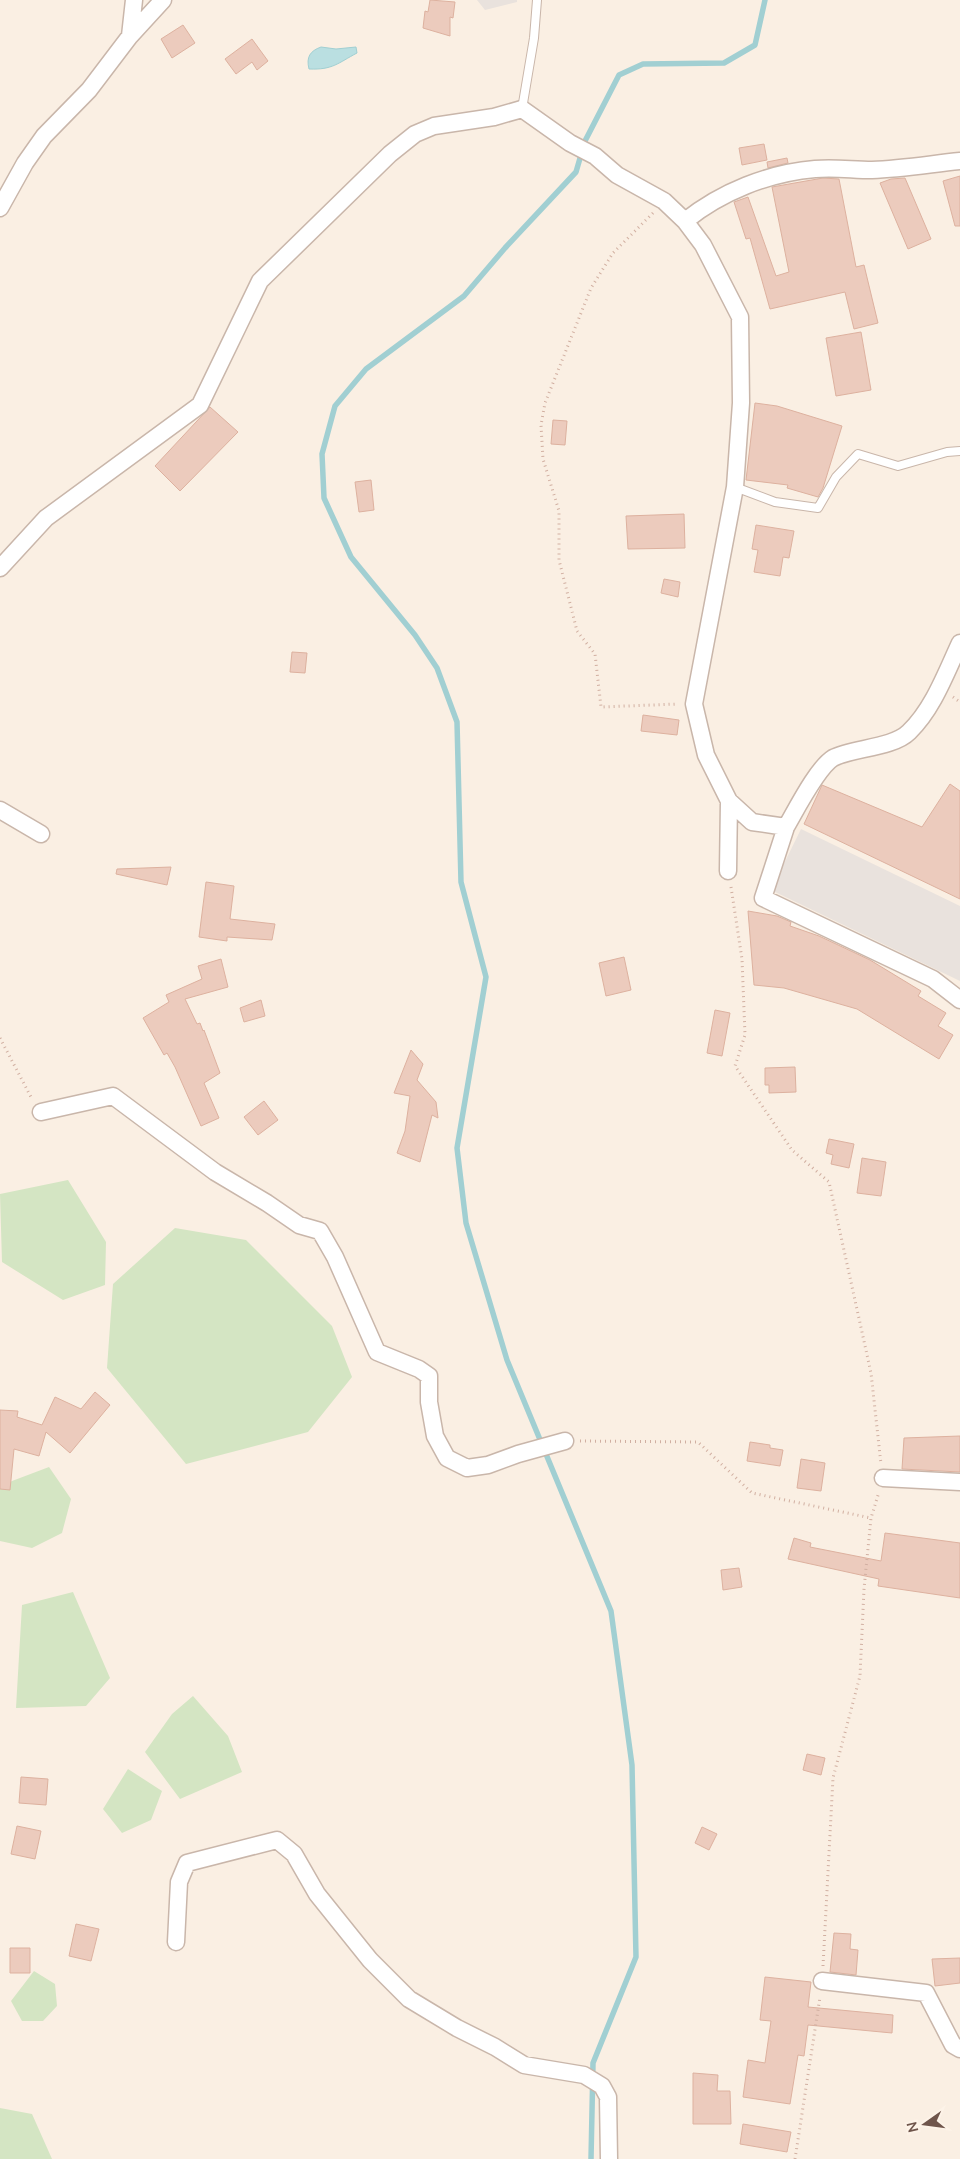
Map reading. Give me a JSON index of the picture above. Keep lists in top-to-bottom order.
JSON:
{
  "north": "left"
}
